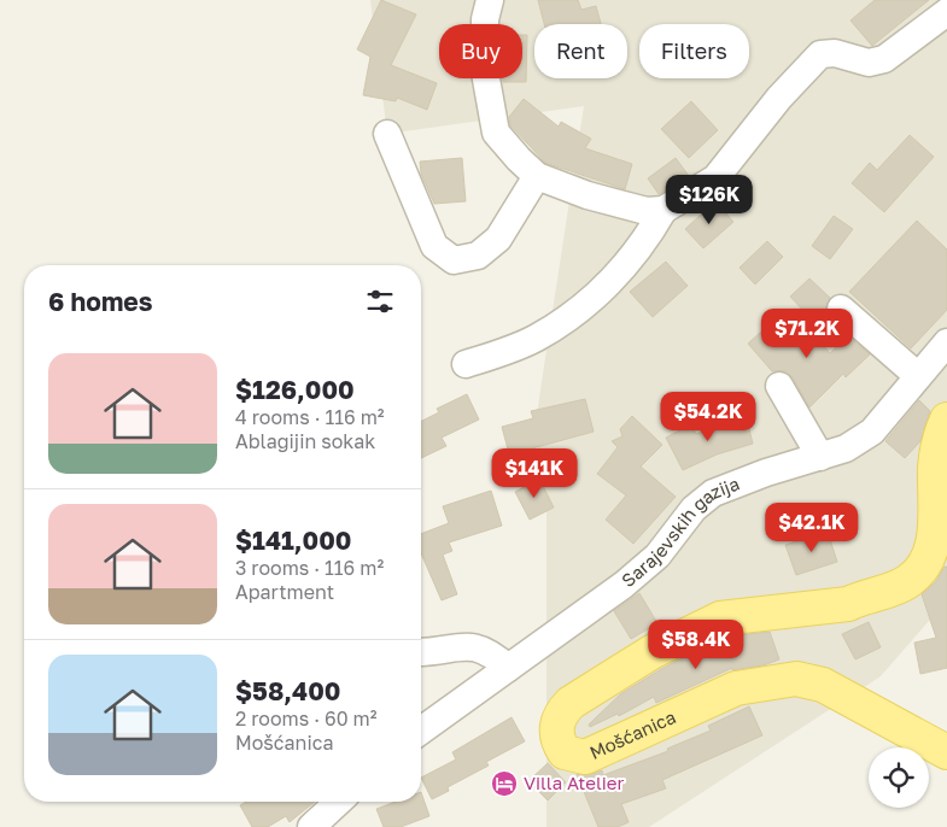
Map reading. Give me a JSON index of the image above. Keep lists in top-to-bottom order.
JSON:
{
  "streets": {
    "main road": ["Mošćanica"],
    "street": ["Sarajevskih gazija"]
  },
  "places": {
    "hotel": ["Villa Atelier"]
  },
  "page": {
    "chip": ["Buy", "Rent", "Filters"],
    "price": [
      "$126K",
      "$71.2K",
      "$54.2K",
      "$141K",
      "$42.1K",
      "$58.4K"
    ],
    "heading": "6 homes",
    "list": [
      {
        "name": "$126,000",
        "note": "4 rooms · 116 m² · Ablagijin sokak"
      },
      {
        "name": "$141,000",
        "note": "3 rooms · 116 m² · Apartment"
      },
      {
        "name": "$58,400",
        "note": "2 rooms · 60 m² · Mošćanica"
      }
    ]
  }
}
